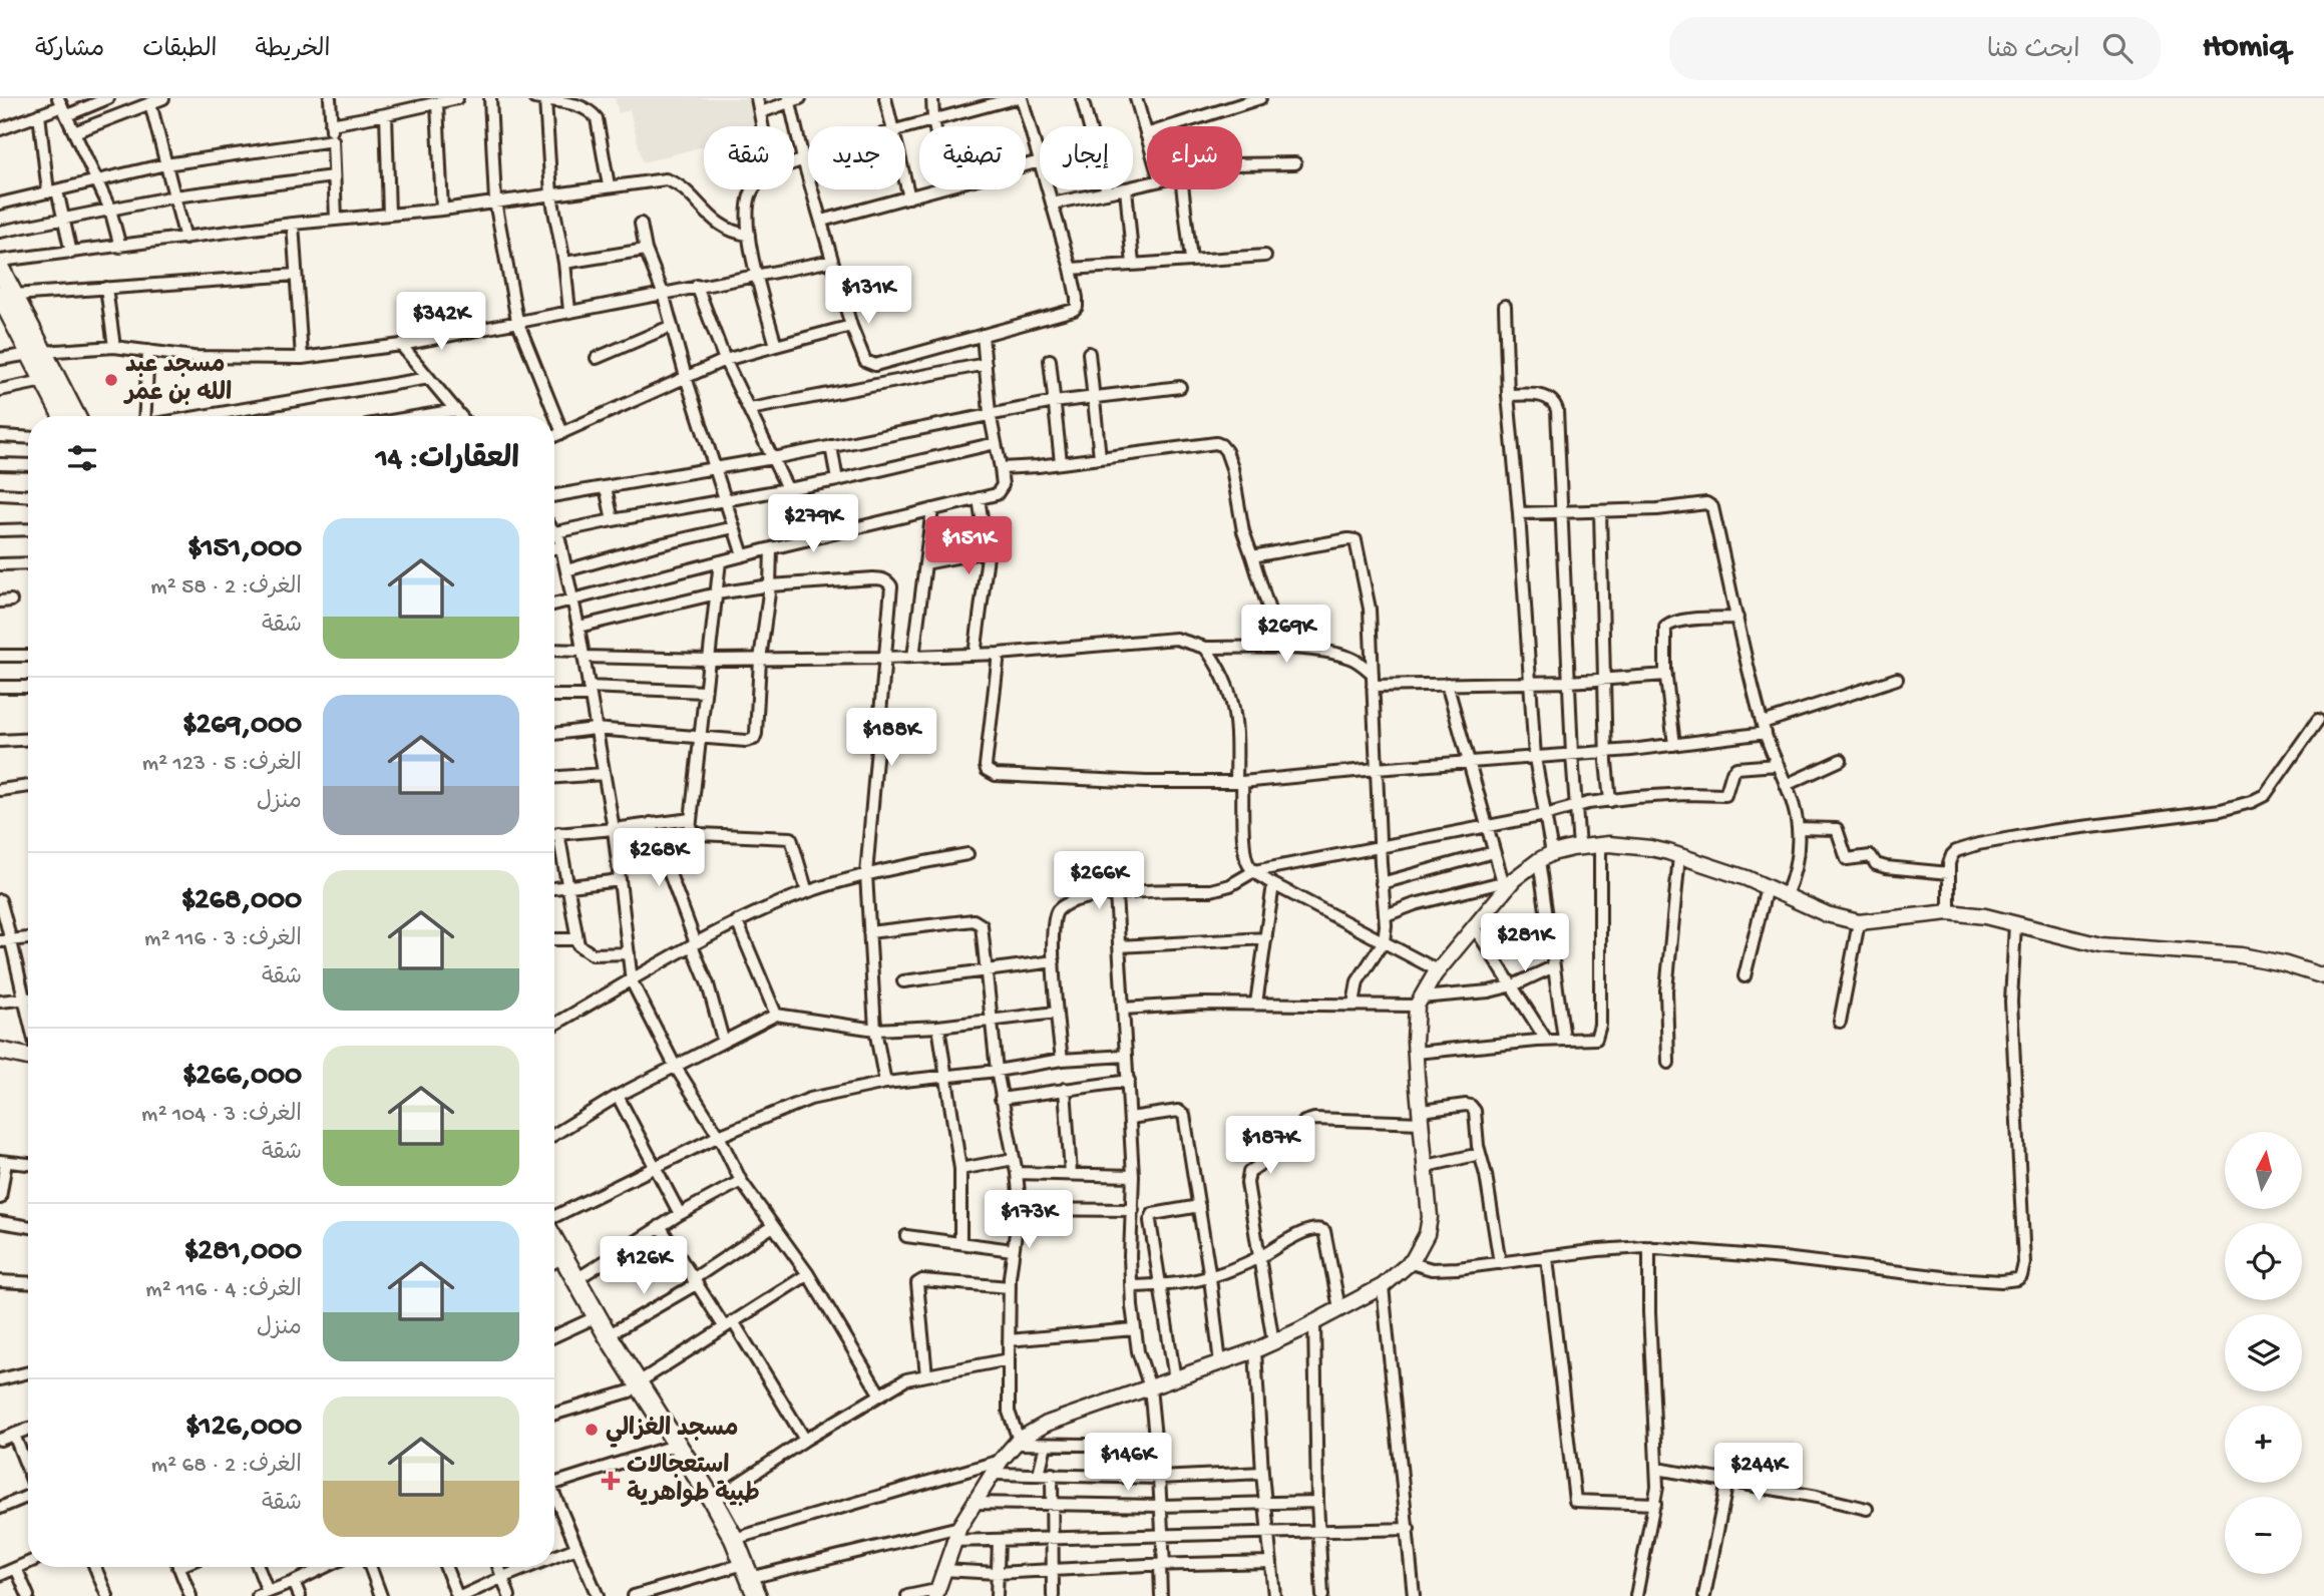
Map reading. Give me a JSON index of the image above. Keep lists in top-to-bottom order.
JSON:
{
  "places": {
    "other": ["مسجد عبد الله بن عمر", "مسجد الغزالي"],
    "health": ["استعجالات طبية طواهرية"]
  },
  "north": "top",
  "page": {
    "header": "Homiq",
    "search": "ابحث هنا",
    "nav": ["الخريطة", "الطبقات", "مشاركة"],
    "chip": [
      "شراء",
      "إيجار",
      "تصفية",
      "جديد",
      "شقة"
    ],
    "price": [
      "$131K",
      "$342K",
      "$279K",
      "$151K",
      "$269K",
      "$188K",
      "$268K",
      "$266K",
      "$281K",
      "$187K",
      "$173K",
      "$126K",
      "$146K",
      "$244K"
    ],
    "heading": "العقارات: 14",
    "list": [
      {
        "name": "$151,000",
        "note": "الغرف: 2 · 58 m² · شقة"
      },
      {
        "name": "$269,000",
        "note": "الغرف: 5 · 123 m² · منزل"
      },
      {
        "name": "$268,000",
        "note": "الغرف: 3 · 116 m² · شقة"
      },
      {
        "name": "$266,000",
        "note": "الغرف: 3 · 104 m² · شقة"
      },
      {
        "name": "$281,000",
        "note": "الغرف: 4 · 116 m² · منزل"
      },
      {
        "name": "$126,000",
        "note": "الغرف: 2 · 68 m² · شقة"
      }
    ],
    "map_buttons": ["+", "−"]
  }
}
